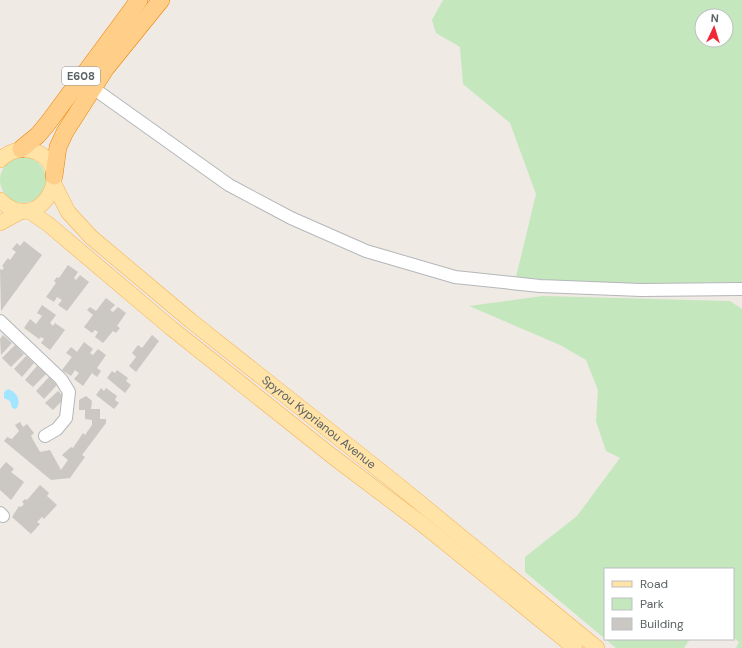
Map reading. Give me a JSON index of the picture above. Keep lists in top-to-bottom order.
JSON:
{
  "streets": {
    "highway": ["E608"],
    "main road": ["Spyrou Kyprianou Avenue"]
  },
  "crossings": [
    ["E608", "Spyrou Kyprianou Avenue"]
  ],
  "legend": ["Road", "Park", "Building"],
  "north": "top"
}
